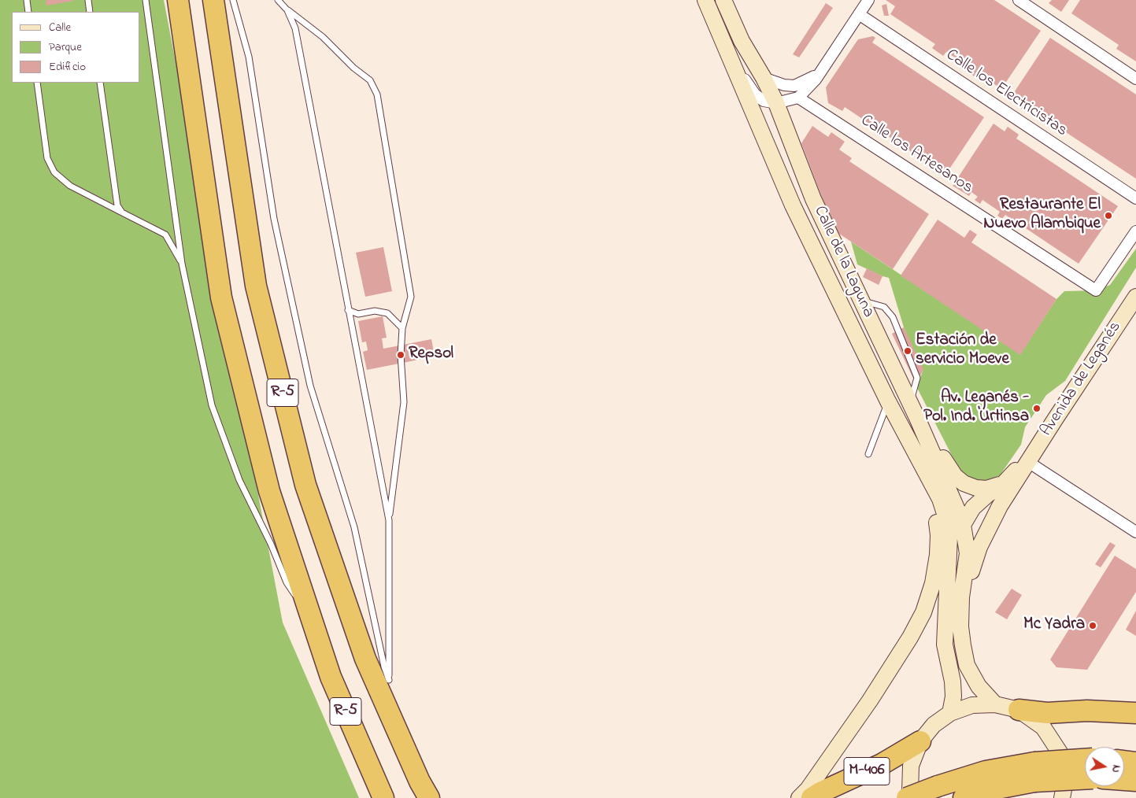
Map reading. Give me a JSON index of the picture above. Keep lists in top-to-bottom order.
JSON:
{
  "streets": {
    "highway": ["R-5", "M-406"],
    "street": [
      "Calle los Electricistas",
      "Calle los Artesanos",
      "Calle de la Laguna",
      "Avenida de Leganés"
    ]
  },
  "crossings": [
    ["Calle de la Laguna", "Avenida de Leganés"]
  ],
  "places": [
    "Restaurante El Nuevo Alambique",
    "Estación de servicio Moeve",
    "Repsol",
    "Av. Leganés - Pol. Ind. Urtinsa",
    "Mc Yadra"
  ],
  "legend": ["Calle", "Parque", "Edificio"],
  "north": "right"
}
